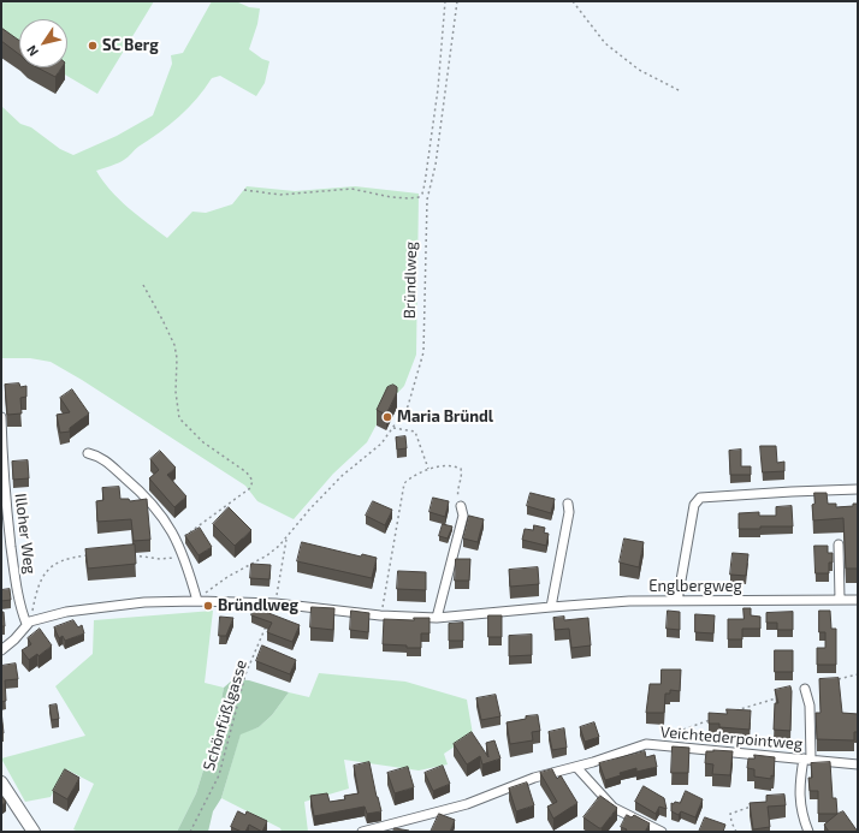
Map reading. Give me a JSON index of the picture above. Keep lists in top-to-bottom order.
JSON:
{
  "streets": {
    "street": ["Illoher Weg", "Englbergweg", "Veichtederpointweg"],
    "path": ["Bründlweg", "Schönfüßlgasse"]
  },
  "crossings": [
    ["Bründlweg", "Englbergweg"]
  ],
  "places": ["SC Berg", "Maria Bründl", "Bründlweg"],
  "north": "bottom left"
}
